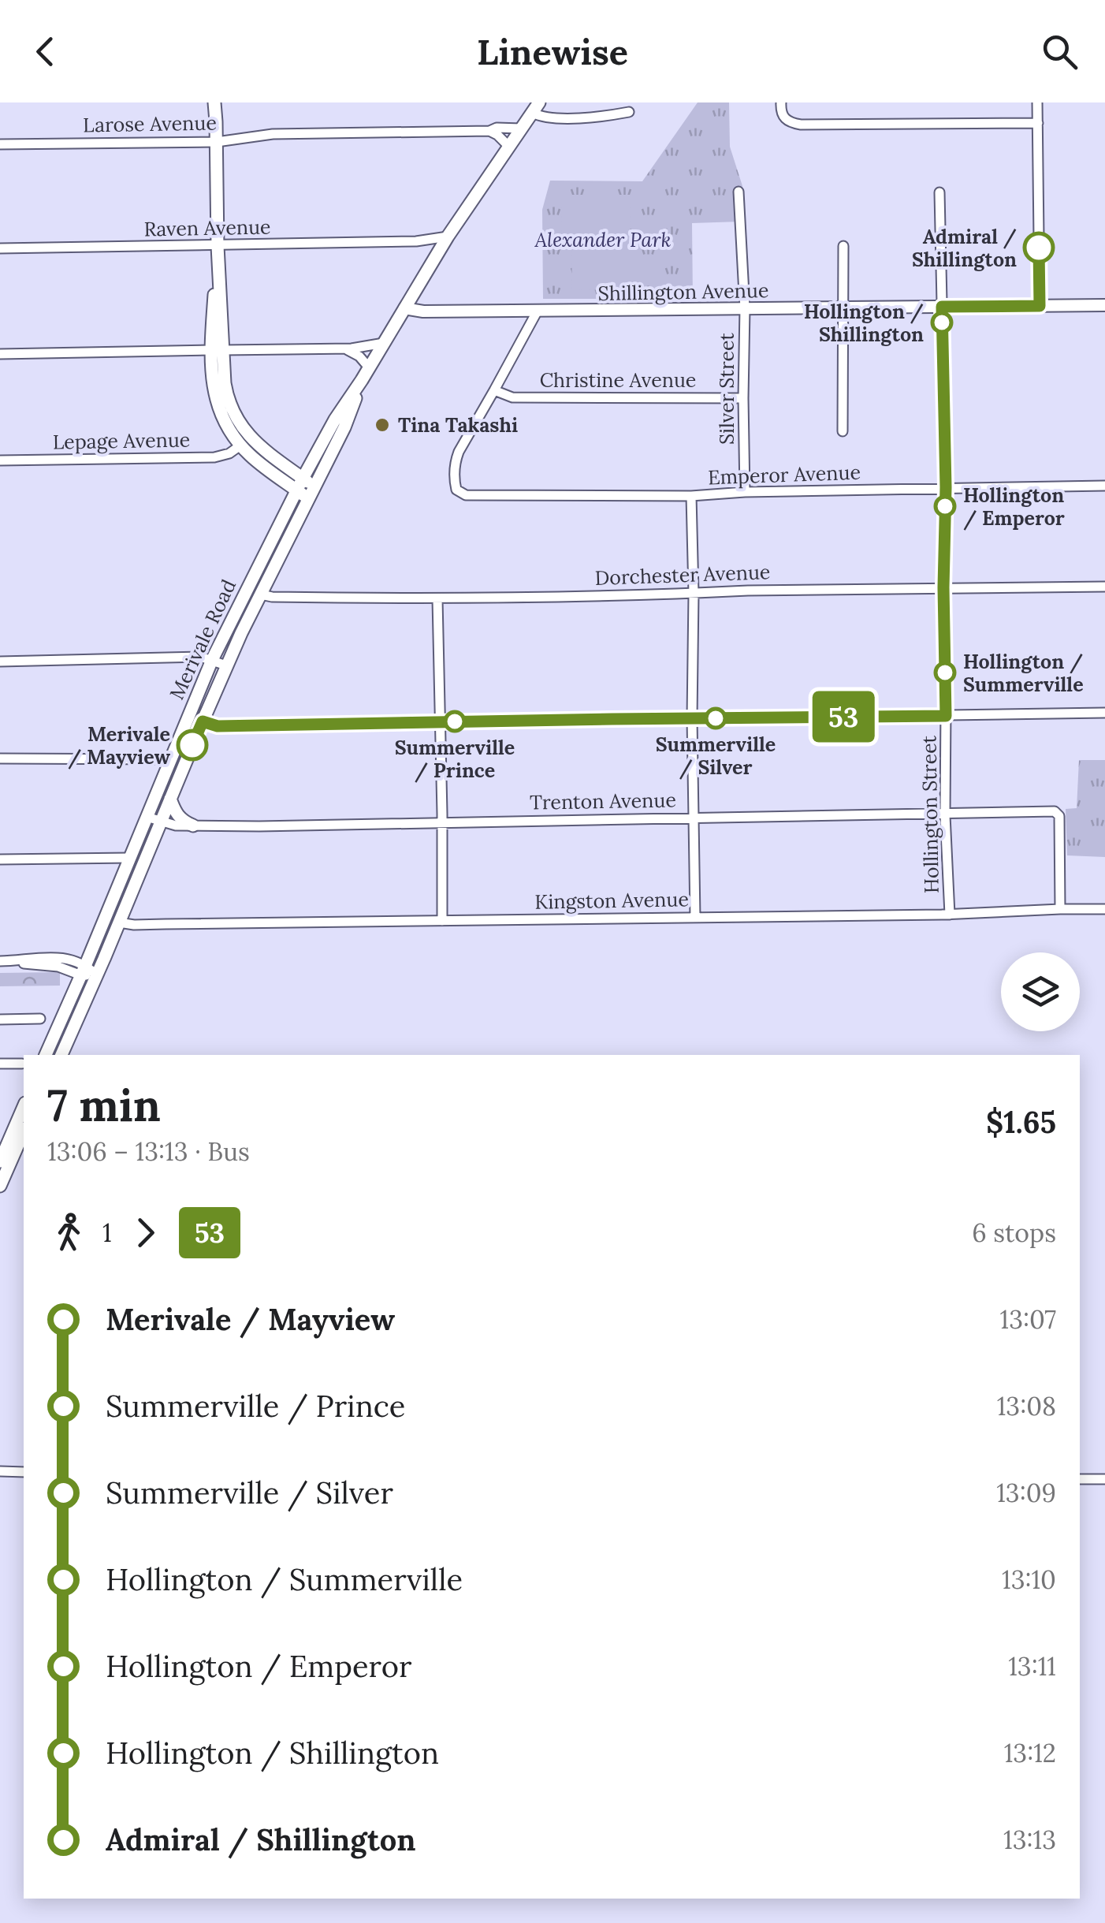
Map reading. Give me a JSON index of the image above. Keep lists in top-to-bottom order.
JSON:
{
  "streets": {
    "main road": ["Merivale Road"],
    "street": [
      "Larose Avenue",
      "Raven Avenue",
      "Shillington Avenue",
      "Christine Avenue",
      "Silver Street",
      "Lepage Avenue",
      "Emperor Avenue",
      "Dorchester Avenue",
      "Trenton Avenue",
      "Hollington Street",
      "Kingston Avenue"
    ]
  },
  "crossings": [
    ["Larose Avenue", "Merivale Road"],
    ["Raven Avenue", "Merivale Road"],
    ["Shillington Avenue", "Silver Street"],
    ["Shillington Avenue", "Merivale Road"],
    ["Shillington Avenue", "Hollington Street"],
    ["Christine Avenue", "Silver Street"],
    ["Christine Avenue", "Emperor Avenue"],
    ["Silver Street", "Emperor Avenue"],
    ["Emperor Avenue", "Hollington Street"],
    ["Dorchester Avenue", "Merivale Road"],
    ["Dorchester Avenue", "Hollington Street"],
    ["Merivale Road", "Trenton Avenue"],
    ["Merivale Road", "Kingston Avenue"],
    ["Trenton Avenue", "Hollington Street"],
    ["Trenton Avenue", "Kingston Avenue"],
    ["Hollington Street", "Kingston Avenue"]
  ],
  "parks": ["Alexander Park"],
  "places": [
    "Admiral / Shillington",
    "Hollington / Shillington",
    "Tina Takashi",
    "Hollington / Emperor",
    "Hollington / Summerville",
    "Summerville / Silver",
    "Summerville / Prince",
    "Merivale / Mayview"
  ],
  "lines": ["bus line 53"],
  "page": {
    "header": "Linewise",
    "on_map": "53",
    "heading": ["7 min", "13:06 – 13:13 · Bus", "$1.65"],
    "legs": ["1", "53", "6 stops"],
    "list": [
      {
        "name": "Merivale / Mayview",
        "value": "13:07"
      },
      {
        "name": "Summerville / Prince",
        "value": "13:08"
      },
      {
        "name": "Summerville / Silver",
        "value": "13:09"
      },
      {
        "name": "Hollington / Summerville",
        "value": "13:10"
      },
      {
        "name": "Hollington / Emperor",
        "value": "13:11"
      },
      {
        "name": "Hollington / Shillington",
        "value": "13:12"
      },
      {
        "name": "Admiral / Shillington",
        "value": "13:13"
      }
    ]
  }
}
